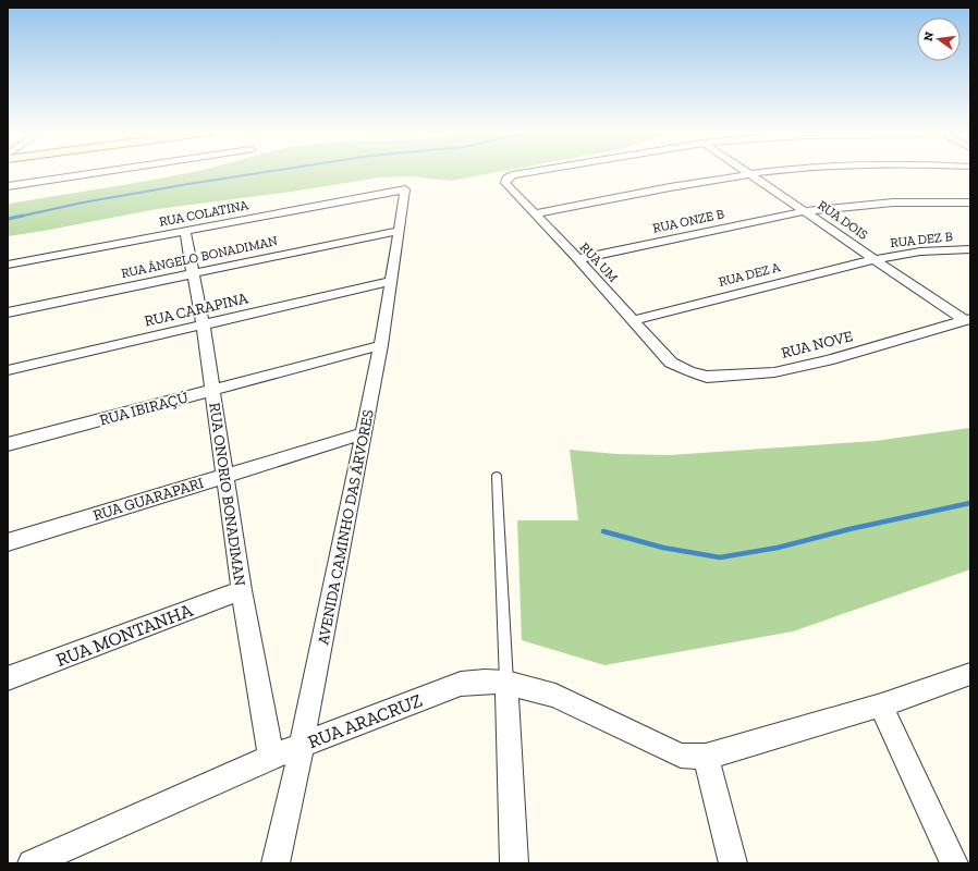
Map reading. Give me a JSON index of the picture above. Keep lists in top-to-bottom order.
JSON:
{
  "streets": {
    "street": [
      "RUA COLATINA",
      "RUA DOIS",
      "RUA ONZE B",
      "RUA DEZ B",
      "RUA ÂNGELO BONADIMAN",
      "RUA UM",
      "RUA DEZ A",
      "RUA CARAPINA",
      "RUA NOVE",
      "RUA IBIRAÇÚ",
      "RUA ONORIO BONADIMAN",
      "RUA GUARAPARI",
      "AVENIDA CAMINHO DAS ÁRVORES",
      "RUA MONTANHA",
      "RUA ARACRUZ"
    ]
  },
  "crossings": [
    ["RUA COLATINA", "RUA ONORIO BONADIMAN"],
    ["RUA COLATINA", "AVENIDA CAMINHO DAS ÁRVORES"],
    ["RUA DOIS", "RUA ONZE B"],
    ["RUA DOIS", "RUA DEZ B"],
    ["RUA DOIS", "RUA DEZ A"],
    ["RUA DOIS", "RUA NOVE"],
    ["RUA ONZE B", "RUA UM"],
    ["RUA DEZ B", "RUA DEZ A"],
    ["RUA ÂNGELO BONADIMAN", "RUA ONORIO BONADIMAN"],
    ["RUA ÂNGELO BONADIMAN", "AVENIDA CAMINHO DAS ÁRVORES"],
    ["RUA UM", "RUA DEZ A"],
    ["RUA UM", "RUA NOVE"],
    ["RUA CARAPINA", "RUA ONORIO BONADIMAN"],
    ["RUA CARAPINA", "AVENIDA CAMINHO DAS ÁRVORES"],
    ["RUA IBIRAÇÚ", "RUA ONORIO BONADIMAN"],
    ["RUA IBIRAÇÚ", "AVENIDA CAMINHO DAS ÁRVORES"],
    ["RUA ONORIO BONADIMAN", "RUA GUARAPARI"],
    ["RUA ONORIO BONADIMAN", "RUA MONTANHA"],
    ["RUA ONORIO BONADIMAN", "RUA ARACRUZ"],
    ["RUA GUARAPARI", "AVENIDA CAMINHO DAS ÁRVORES"],
    ["AVENIDA CAMINHO DAS ÁRVORES", "RUA ARACRUZ"]
  ],
  "north": "left"
}
